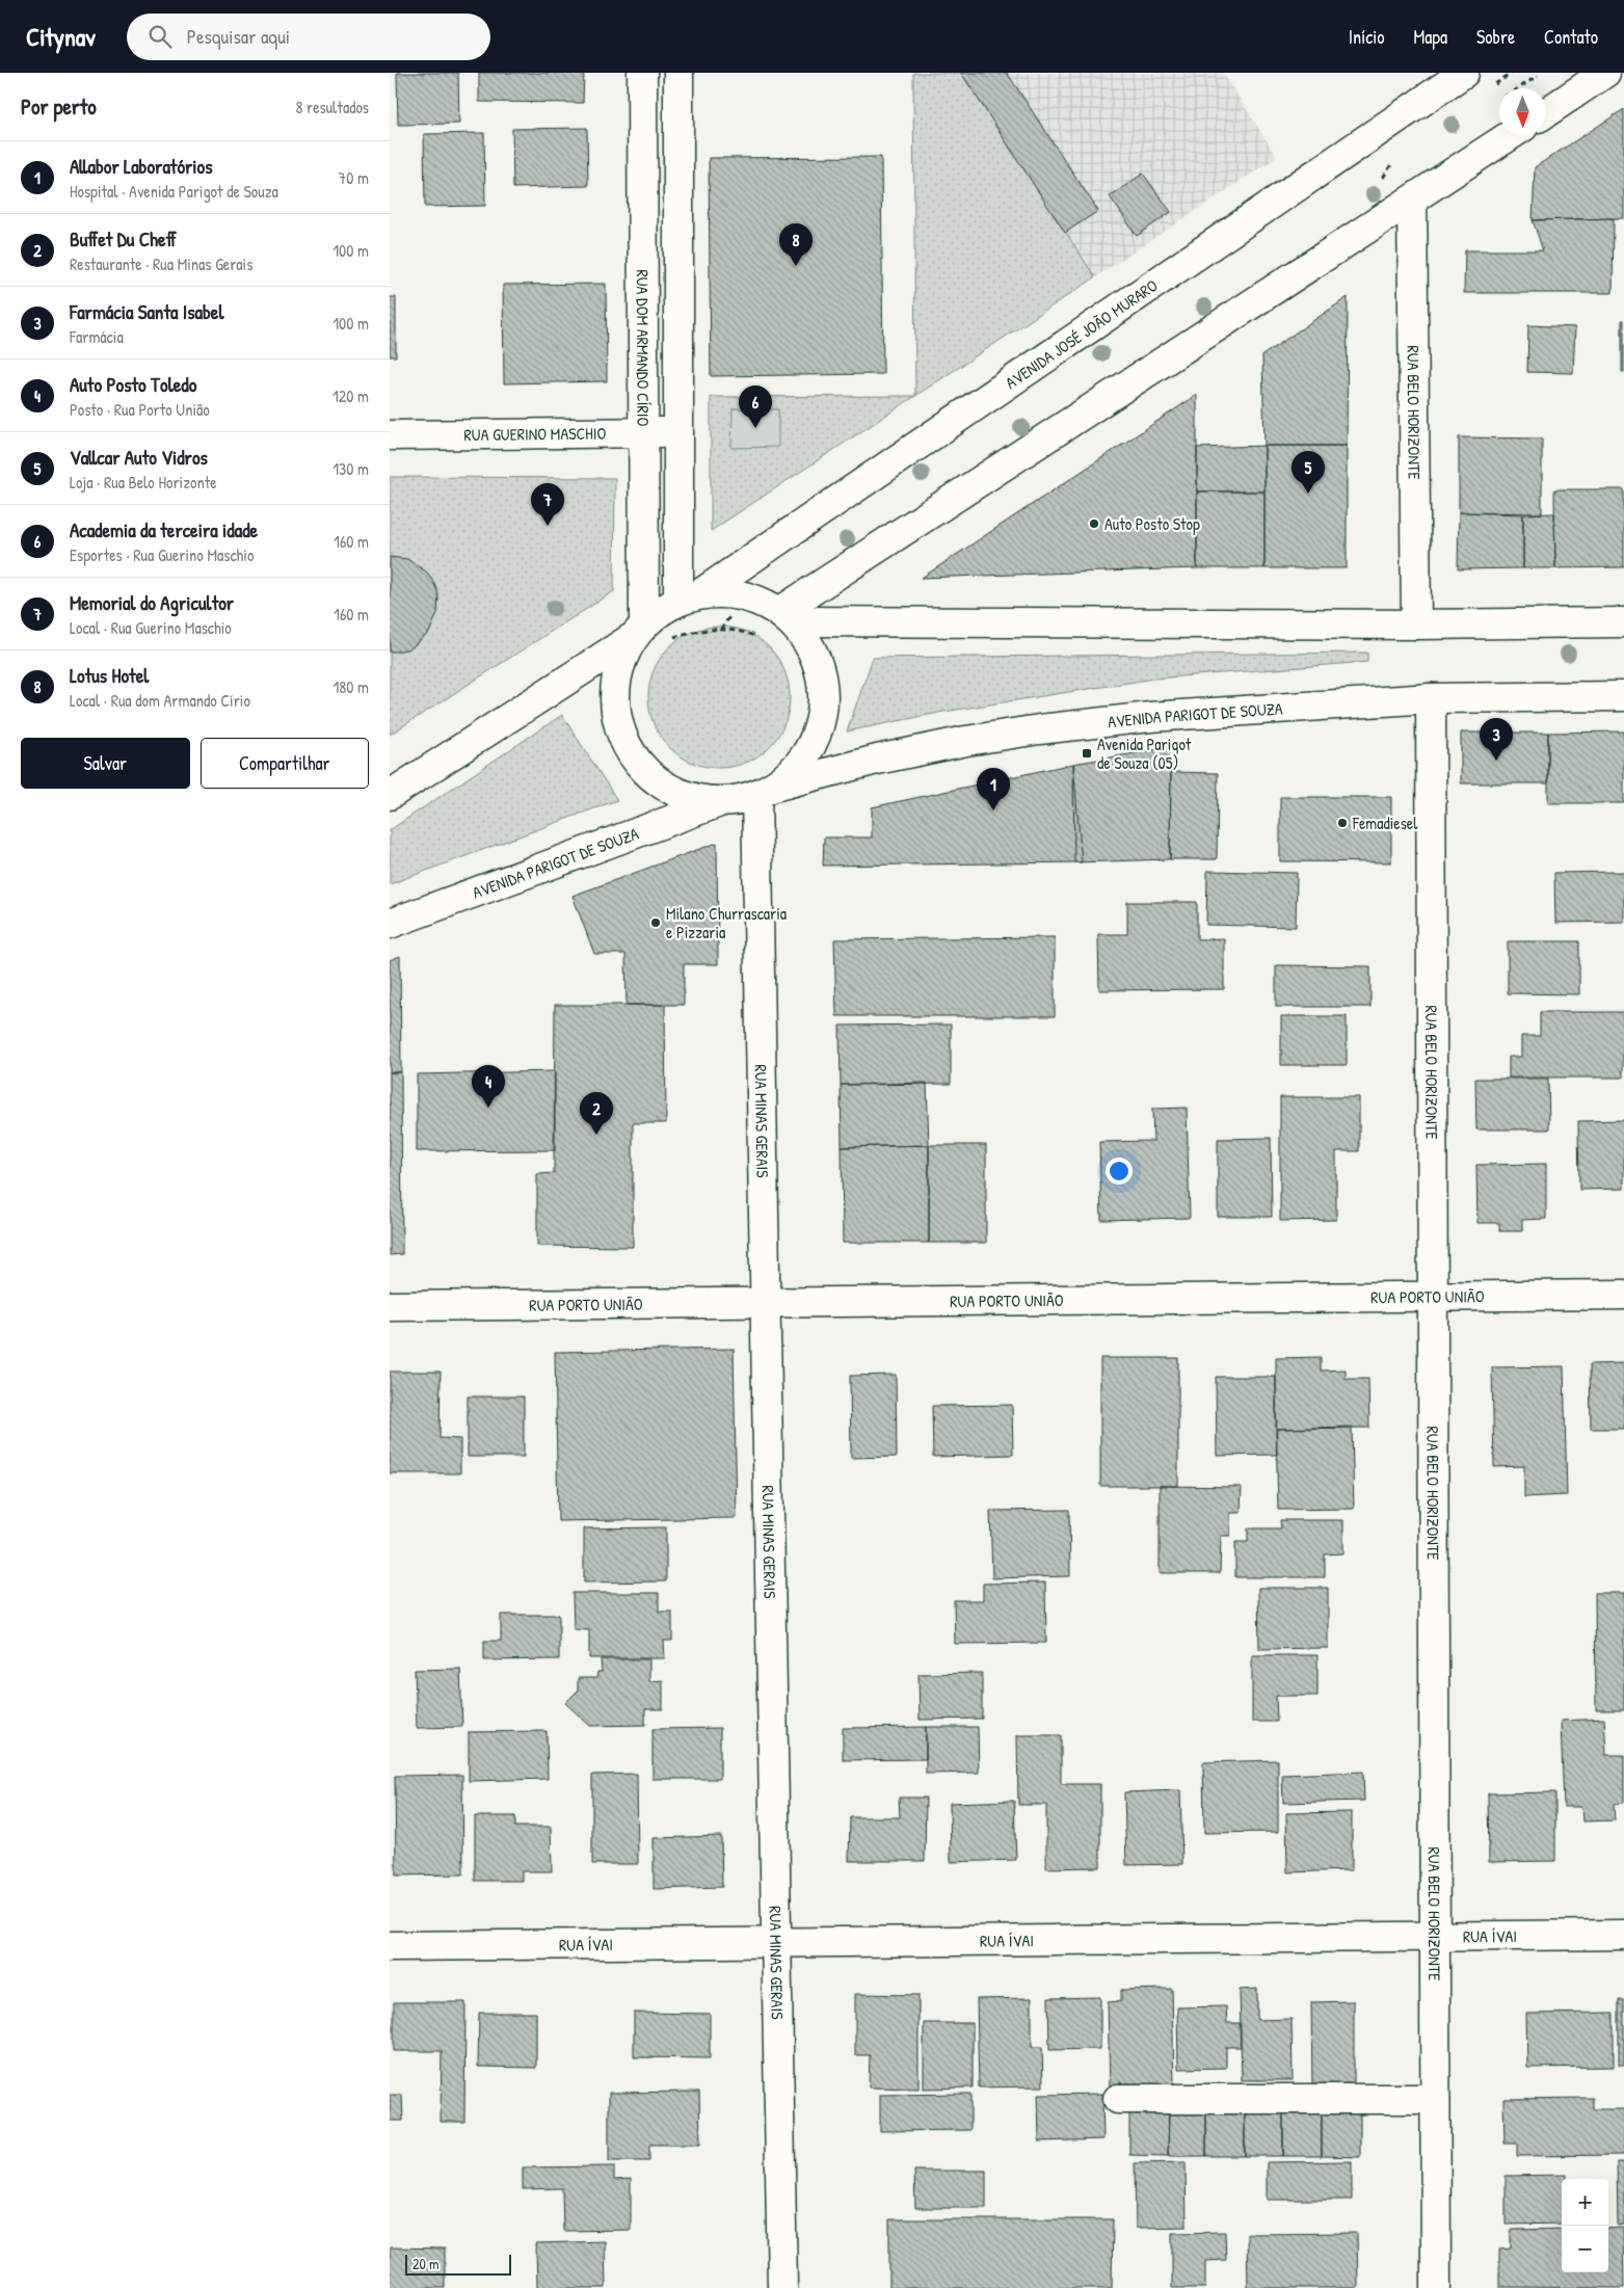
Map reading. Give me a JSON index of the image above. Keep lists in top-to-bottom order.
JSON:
{
  "streets": {
    "street": [
      "AVENIDA JOSÉ JOÃO MURARO",
      "RUA DOM ARMANDO CÍRIO",
      "RUA BELO HORIZONTE",
      "RUA GUERINO MASCHIO",
      "AVENIDA PARIGOT DE SOUZA",
      "RUA MINAS GERAIS",
      "RUA PORTO UNIÃO",
      "RUA ÍVAI"
    ]
  },
  "crossings": [
    ["AVENIDA JOSÉ JOÃO MURARO", "RUA DOM ARMANDO CÍRIO"],
    ["RUA DOM ARMANDO CÍRIO", "RUA GUERINO MASCHIO"],
    ["RUA BELO HORIZONTE", "AVENIDA PARIGOT DE SOUZA"],
    ["RUA BELO HORIZONTE", "RUA PORTO UNIÃO"],
    ["RUA BELO HORIZONTE", "RUA ÍVAI"],
    ["AVENIDA PARIGOT DE SOUZA", "RUA MINAS GERAIS"],
    ["RUA MINAS GERAIS", "RUA PORTO UNIÃO"],
    ["RUA MINAS GERAIS", "RUA ÍVAI"]
  ],
  "places": {
    "other": ["Auto Posto Stop", "Femadiesel", "Milano Churrascaria e Pizzaria"],
    "transit": ["Avenida Parigot de Souza (05)"]
  },
  "scale_bar": "20 m",
  "north": "bottom",
  "page": {
    "header": "Citynav",
    "search": "Pesquisar aqui",
    "nav": [
      "Início",
      "Mapa",
      "Sobre",
      "Contato"
    ],
    "heading": ["Por perto", "8 resultados"],
    "list": [
      {
        "mark": "1",
        "name": "Allabor Laboratórios",
        "note": "Hospital · Avenida Parigot de Souza",
        "value": "70 m"
      },
      {
        "mark": "2",
        "name": "Buffet Du Cheff",
        "note": "Restaurante · Rua Minas Gerais",
        "value": "100 m"
      },
      {
        "mark": "3",
        "name": "Farmácia Santa Isabel",
        "note": "Farmácia",
        "value": "100 m"
      },
      {
        "mark": "4",
        "name": "Auto Posto Toledo",
        "note": "Posto · Rua Porto União",
        "value": "120 m"
      },
      {
        "mark": "5",
        "name": "Vallcar Auto Vidros",
        "note": "Loja · Rua Belo Horizonte",
        "value": "130 m"
      },
      {
        "mark": "6",
        "name": "Academia da terceira idade",
        "note": "Esportes · Rua Guerino Maschio",
        "value": "160 m"
      },
      {
        "mark": "7",
        "name": "Memorial do Agricultor",
        "note": "Local · Rua Guerino Maschio",
        "value": "160 m"
      },
      {
        "mark": "8",
        "name": "Lotus Hotel",
        "note": "Local · Rua dom Armando Círio",
        "value": "180 m"
      }
    ],
    "pins": [
      "8",
      "6",
      "5",
      "7",
      "3",
      "1",
      "4",
      "2"
    ],
    "buttons": ["Salvar", "Compartilhar"],
    "map_buttons": ["+", "−"],
    "scale": "20 m"
  }
}
